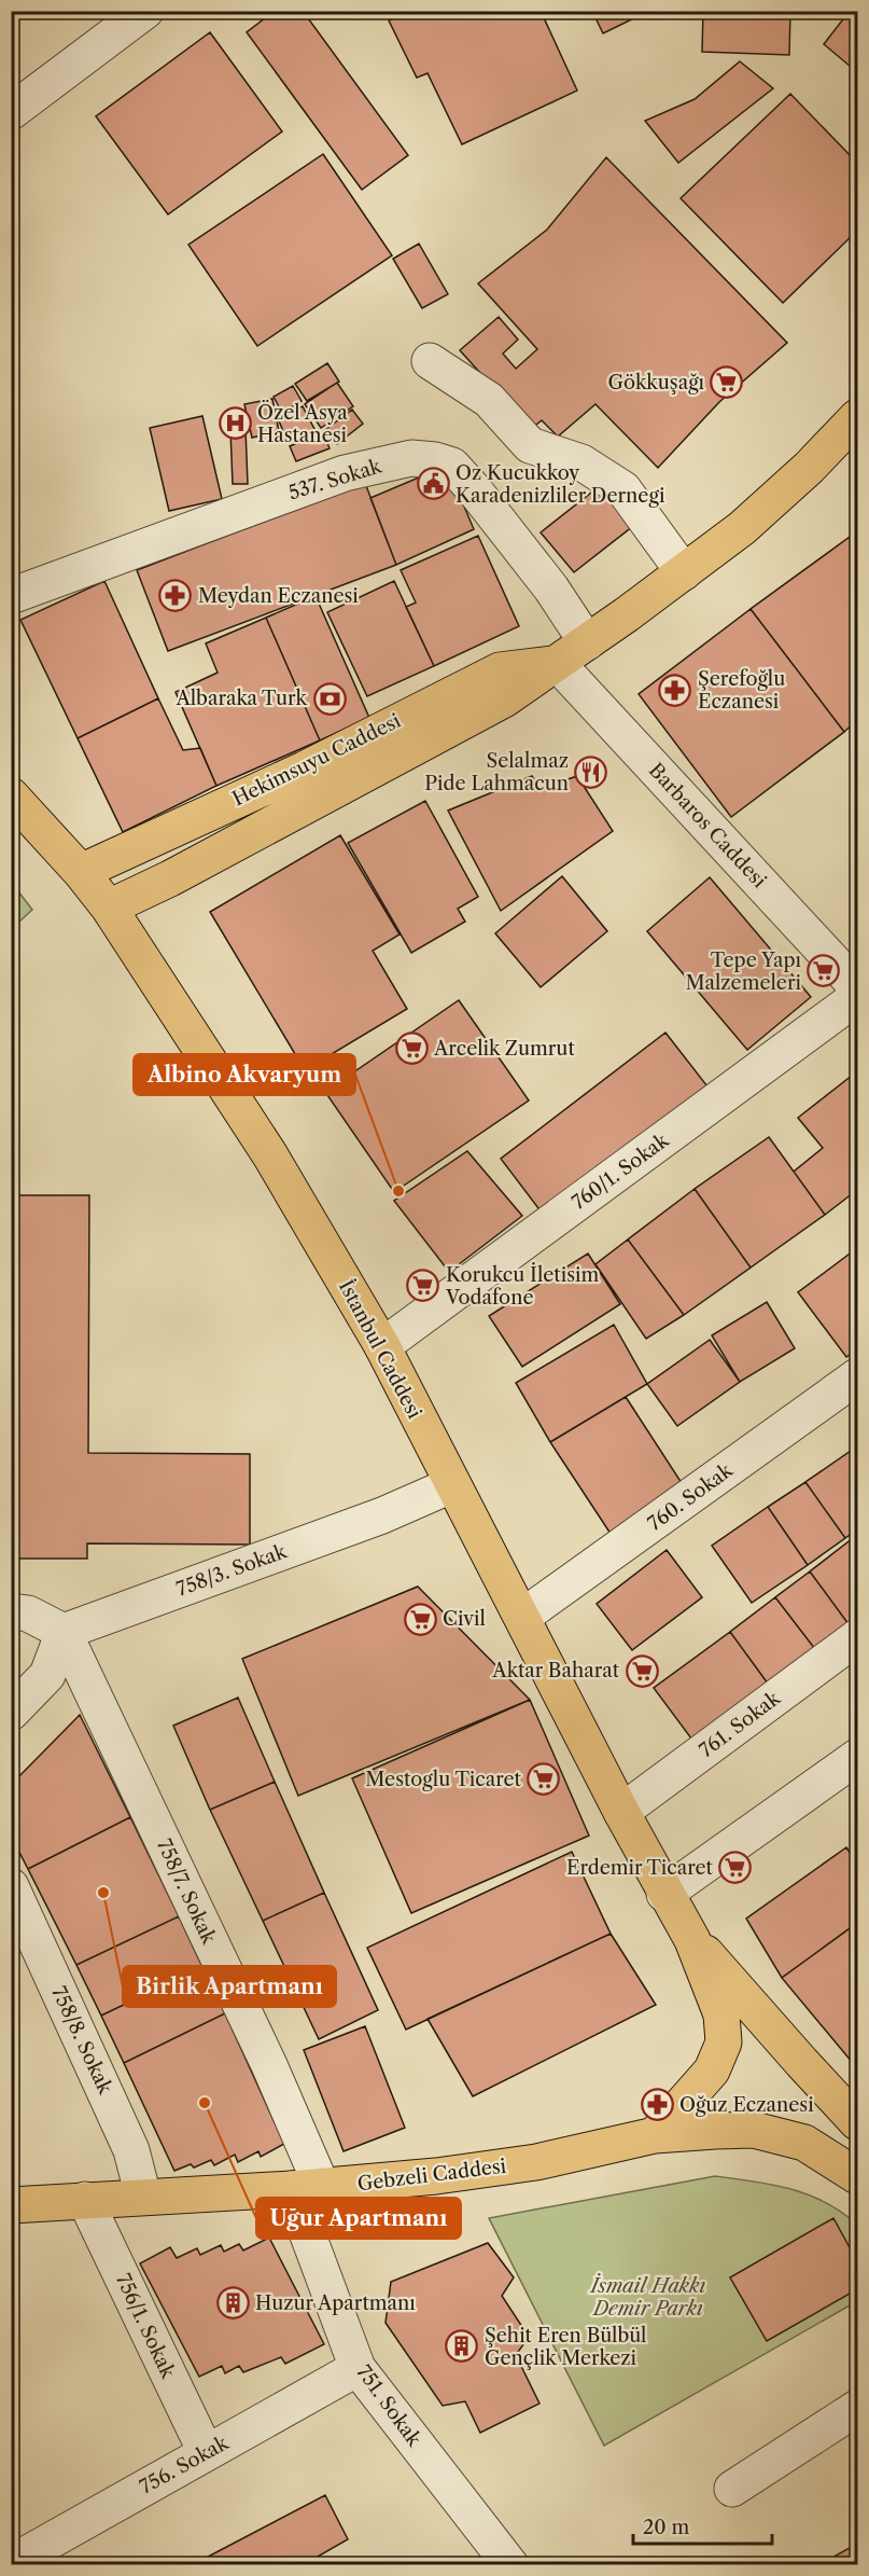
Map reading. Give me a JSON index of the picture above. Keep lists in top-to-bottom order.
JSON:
{
  "streets": {
    "main road": ["Hekimsuyu Caddesi", "İstanbul Caddesi", "Gebzeli Caddesi"],
    "street": [
      "537. Sokak",
      "Barbaros Caddesi",
      "760/1. Sokak",
      "760. Sokak",
      "758/3. Sokak",
      "761. Sokak",
      "758/7. Sokak",
      "758/8. Sokak",
      "756/1. Sokak",
      "751. Sokak",
      "756. Sokak"
    ]
  },
  "crossings": [
    ["537. Sokak", "Hekimsuyu Caddesi"],
    ["Hekimsuyu Caddesi", "Barbaros Caddesi"],
    ["Hekimsuyu Caddesi", "İstanbul Caddesi"],
    ["760/1. Sokak", "İstanbul Caddesi"],
    ["İstanbul Caddesi", "760. Sokak"],
    ["İstanbul Caddesi", "758/3. Sokak"],
    ["İstanbul Caddesi", "761. Sokak"],
    ["758/3. Sokak", "758/7. Sokak"],
    ["758/7. Sokak", "Gebzeli Caddesi"],
    ["758/7. Sokak", "751. Sokak"],
    ["758/8. Sokak", "Gebzeli Caddesi"],
    ["Gebzeli Caddesi", "756/1. Sokak"],
    ["Gebzeli Caddesi", "751. Sokak"],
    ["756/1. Sokak", "756. Sokak"],
    ["751. Sokak", "756. Sokak"]
  ],
  "parks": ["İsmail Hakkı Demir Parkı"],
  "places": {
    "supermarket": [
      "Gökkuşağı",
      "Tepe Yapı Malzemeleri",
      "Arcelik Zumrut",
      "Korukcu İletisim Vodafone",
      "Civil",
      "Aktar Baharat",
      "Mestoglu Ticaret",
      "Erdemir Ticaret"
    ],
    "hospital": ["Özel Asya Hastanesi"],
    "public building": ["Oz Kucukkoy Karadenizliler Dernegi"],
    "pharmacy": ["Meydan Eczanesi", "Şerefoğlu Eczanesi", "Oğuz Eczanesi"],
    "bank": ["Albaraka Turk"],
    "restaurant": ["Selalmaz Pide Lahmacun"],
    "other": ["Albino Akvaryum", "Birlik Apartmanı", "Uğur Apartmanı"],
    "building": ["Huzur Apartmanı", "Şehit Eren Bülbül Gençlik Merkezi"]
  },
  "scale_bar": "20 m"
}
